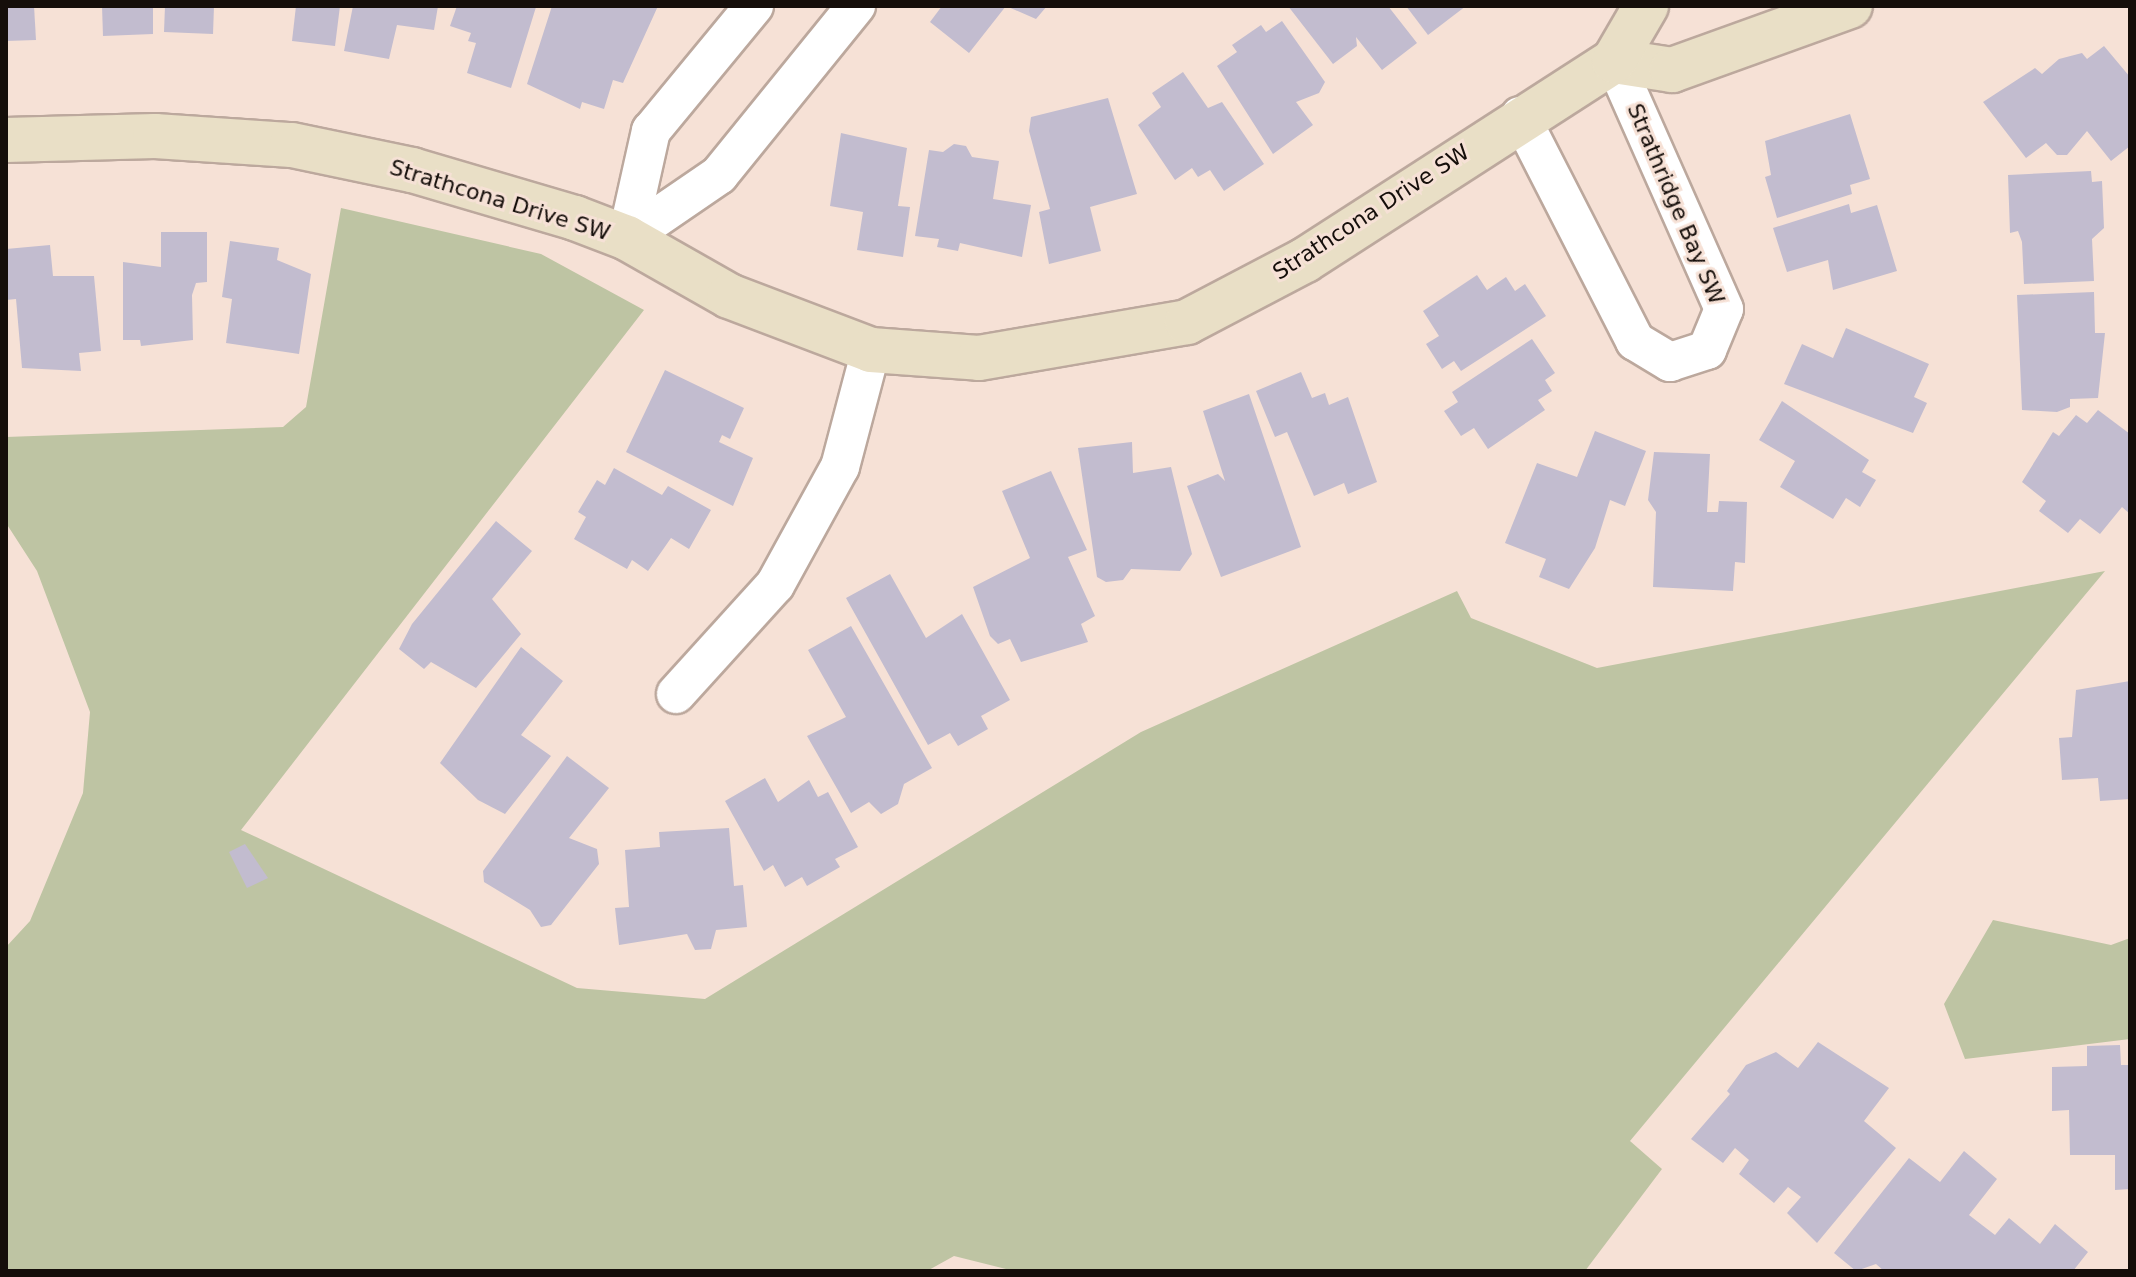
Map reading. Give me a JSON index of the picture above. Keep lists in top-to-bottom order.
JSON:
{
  "streets": {
    "street": ["Strathcona Drive SW", "Strathridge Bay SW"]
  },
  "crossings": [
    ["Strathcona Drive SW", "Strathridge Bay SW"]
  ]
}
